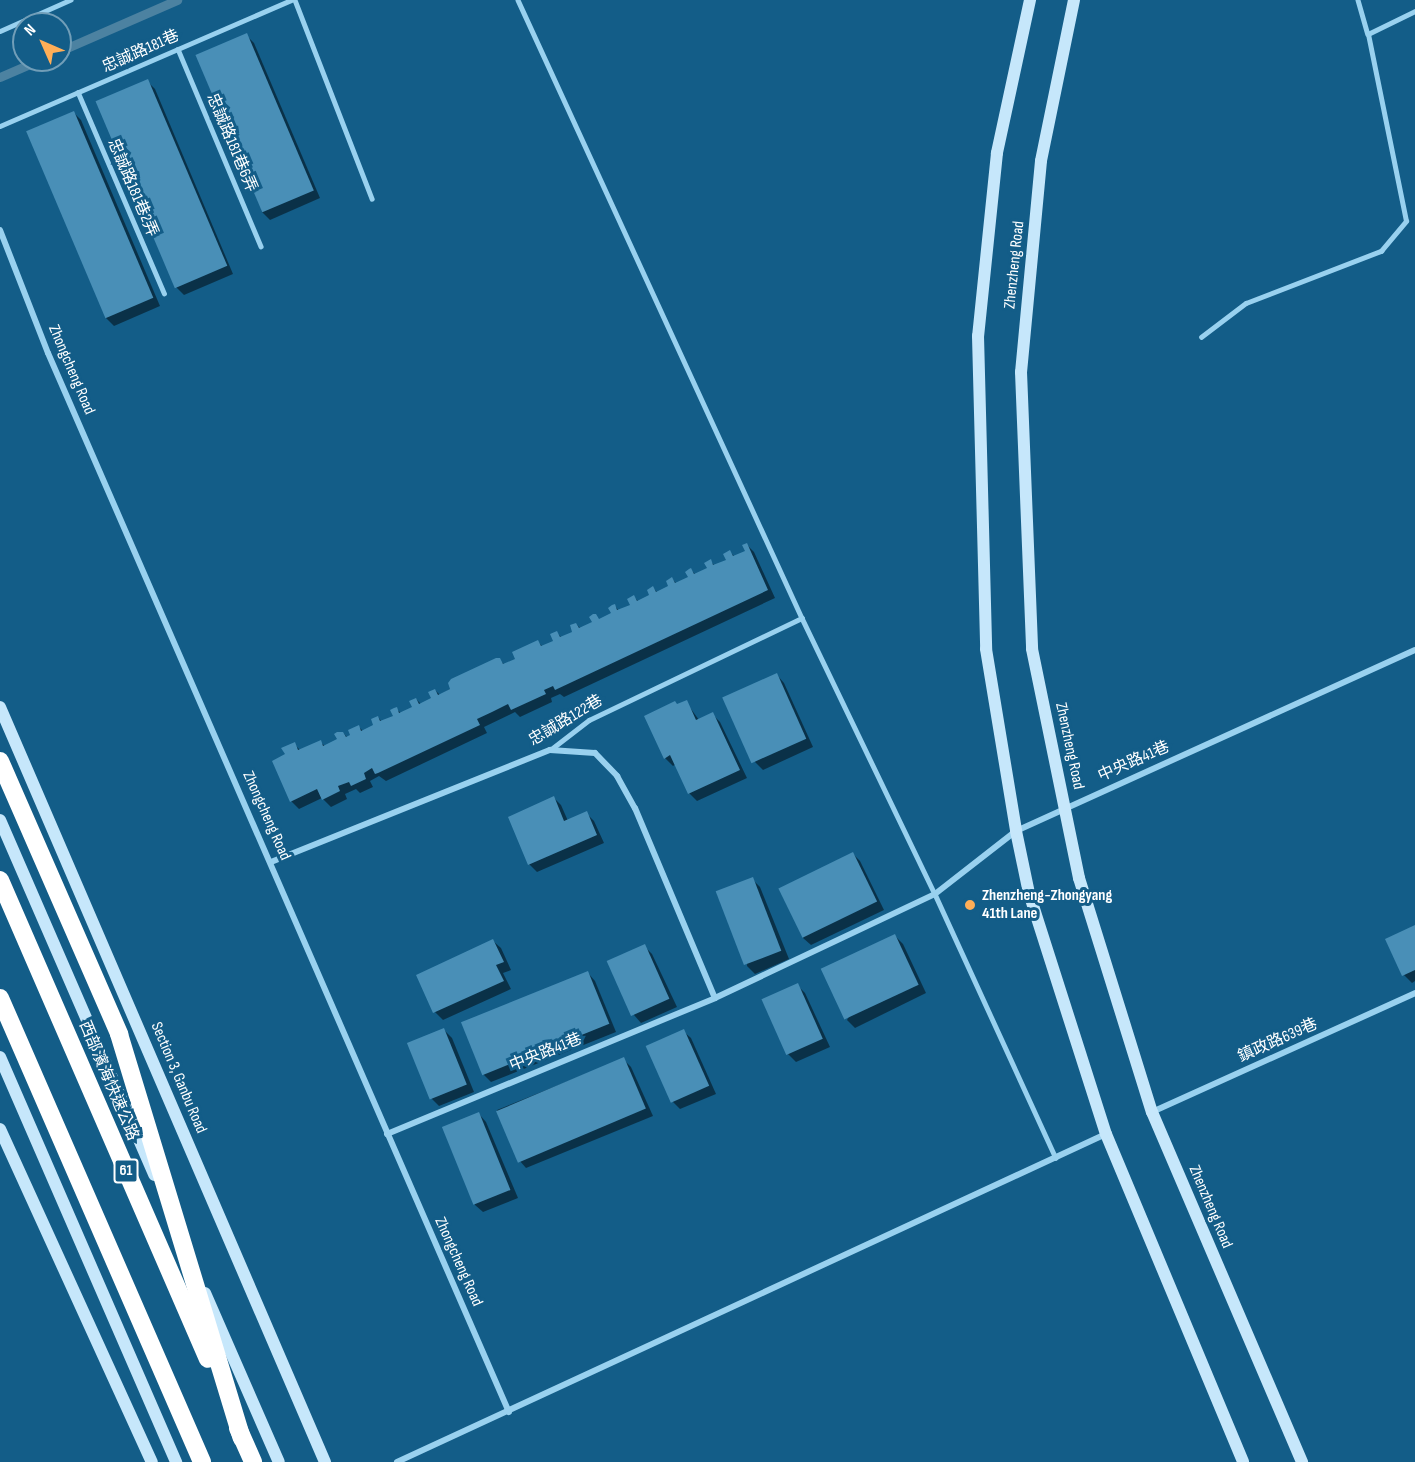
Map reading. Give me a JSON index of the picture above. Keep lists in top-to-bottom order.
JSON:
{
  "streets": {
    "highway": ["西部濱海快速公路", "61"],
    "street": [
      "Zhenzheng Road",
      "Zhongcheng Road",
      "忠誠路122巷",
      "中央路41巷",
      "鎮政路639巷",
      "Section 3, Ganbu Road"
    ],
    "lane": ["忠誠路181巷", "忠誠路181巷6弄", "忠誠路181巷2弄"]
  },
  "crossings": [
    ["忠誠路181巷", "忠誠路181巷6弄"],
    ["忠誠路181巷", "忠誠路181巷2弄"],
    ["Zhenzheng Road", "中央路41巷"],
    ["Zhenzheng Road", "鎮政路639巷"],
    ["Zhongcheng Road", "忠誠路122巷"],
    ["Zhongcheng Road", "中央路41巷"]
  ],
  "places": ["Zhenzheng-Zhongyang 41th Lane"],
  "north": "top left"
}
